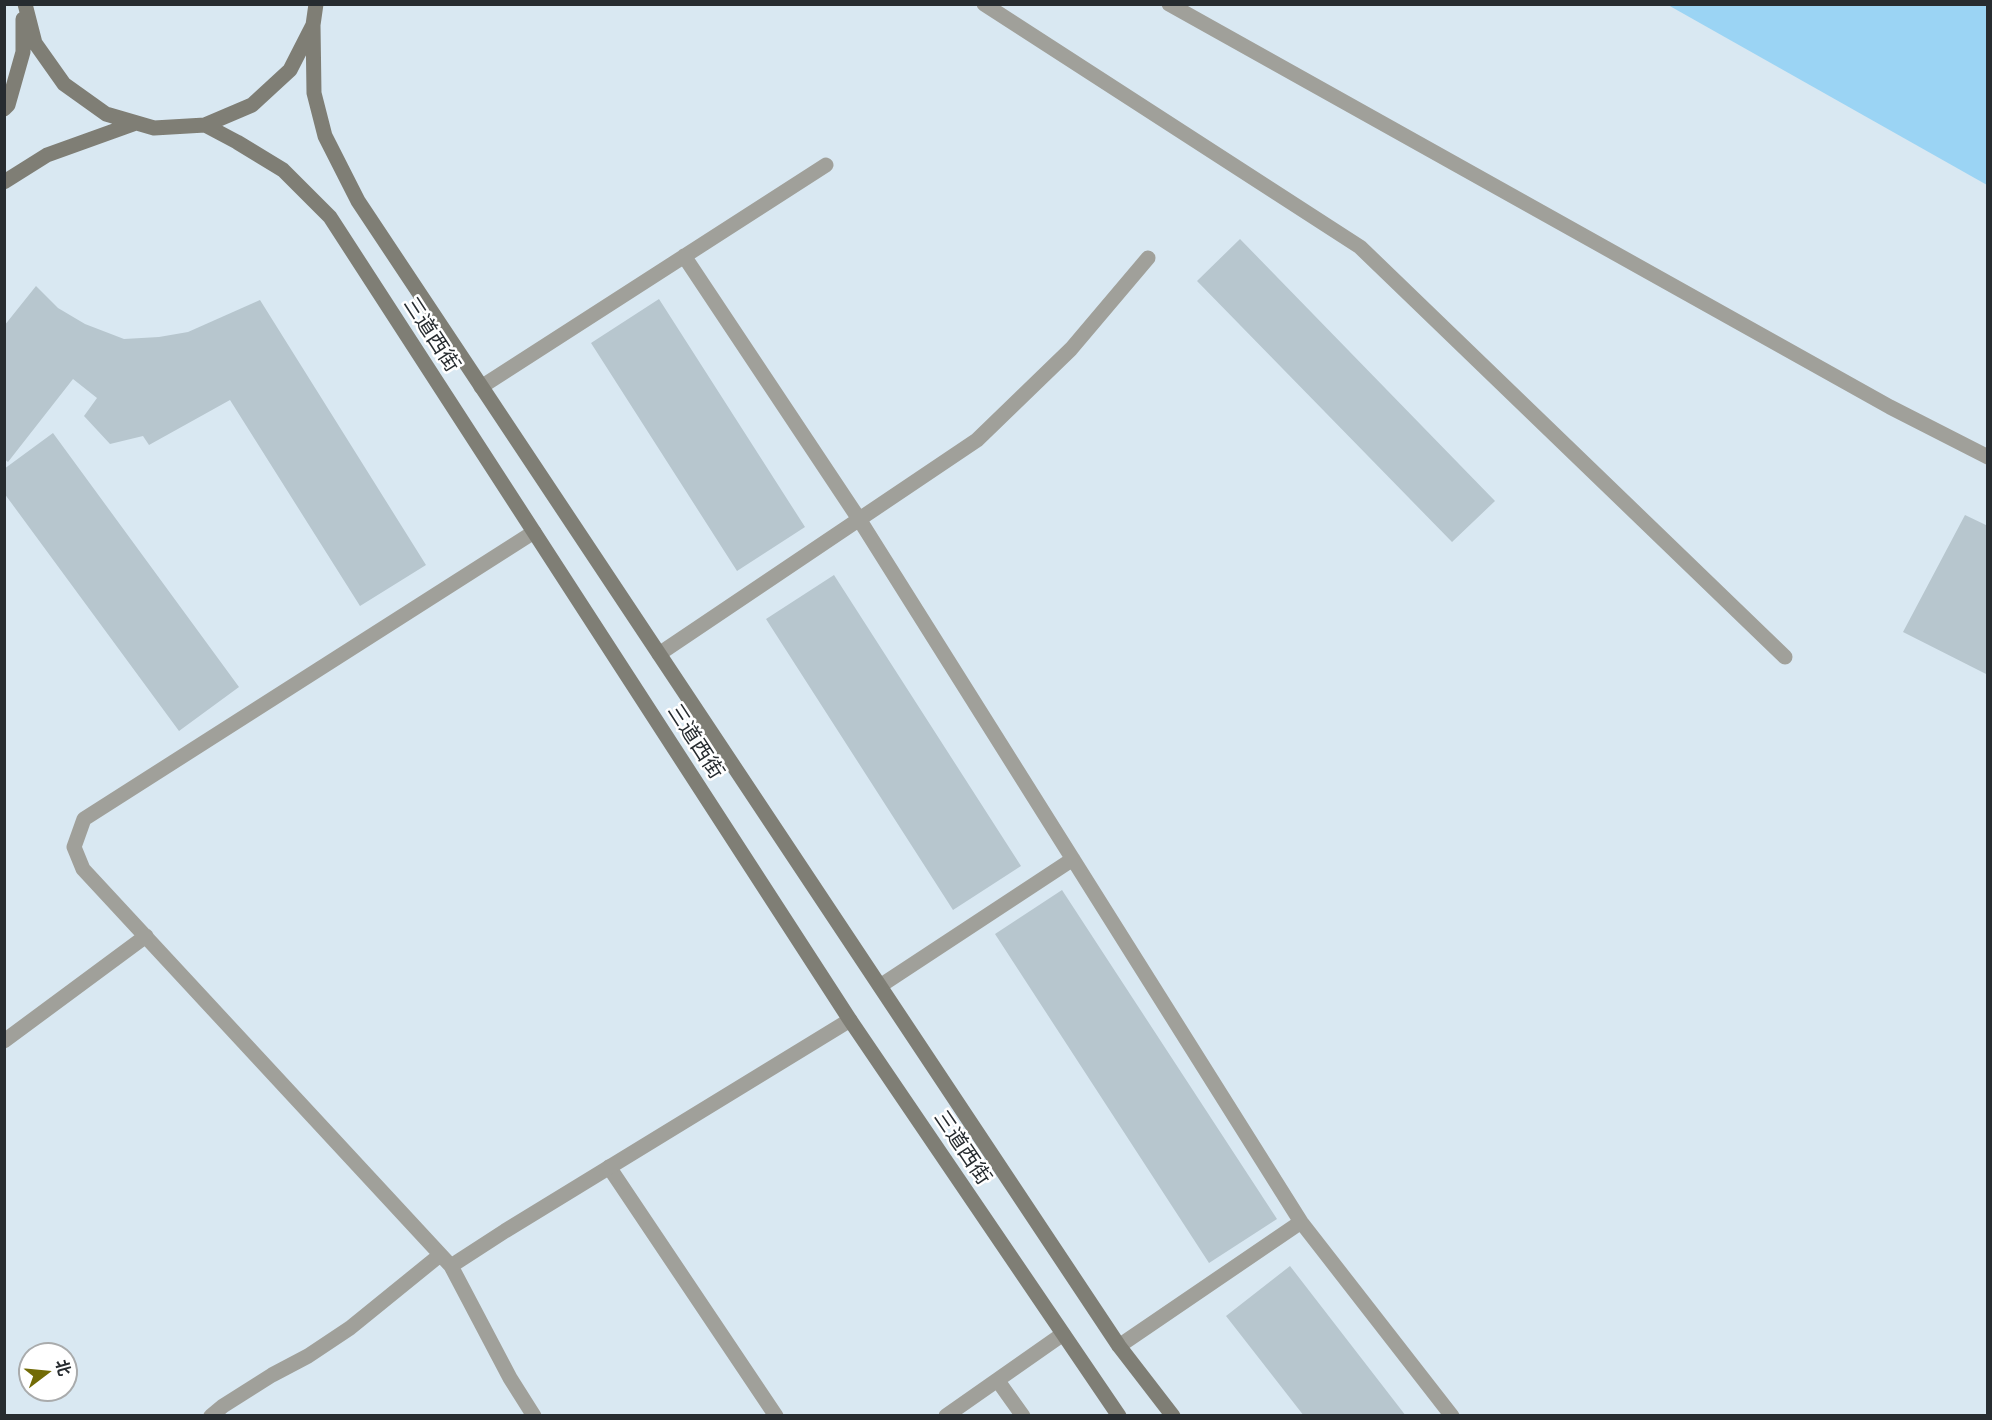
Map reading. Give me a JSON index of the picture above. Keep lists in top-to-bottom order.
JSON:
{
  "streets": {
    "main road": ["三道西街"]
  },
  "north": "right"
}
